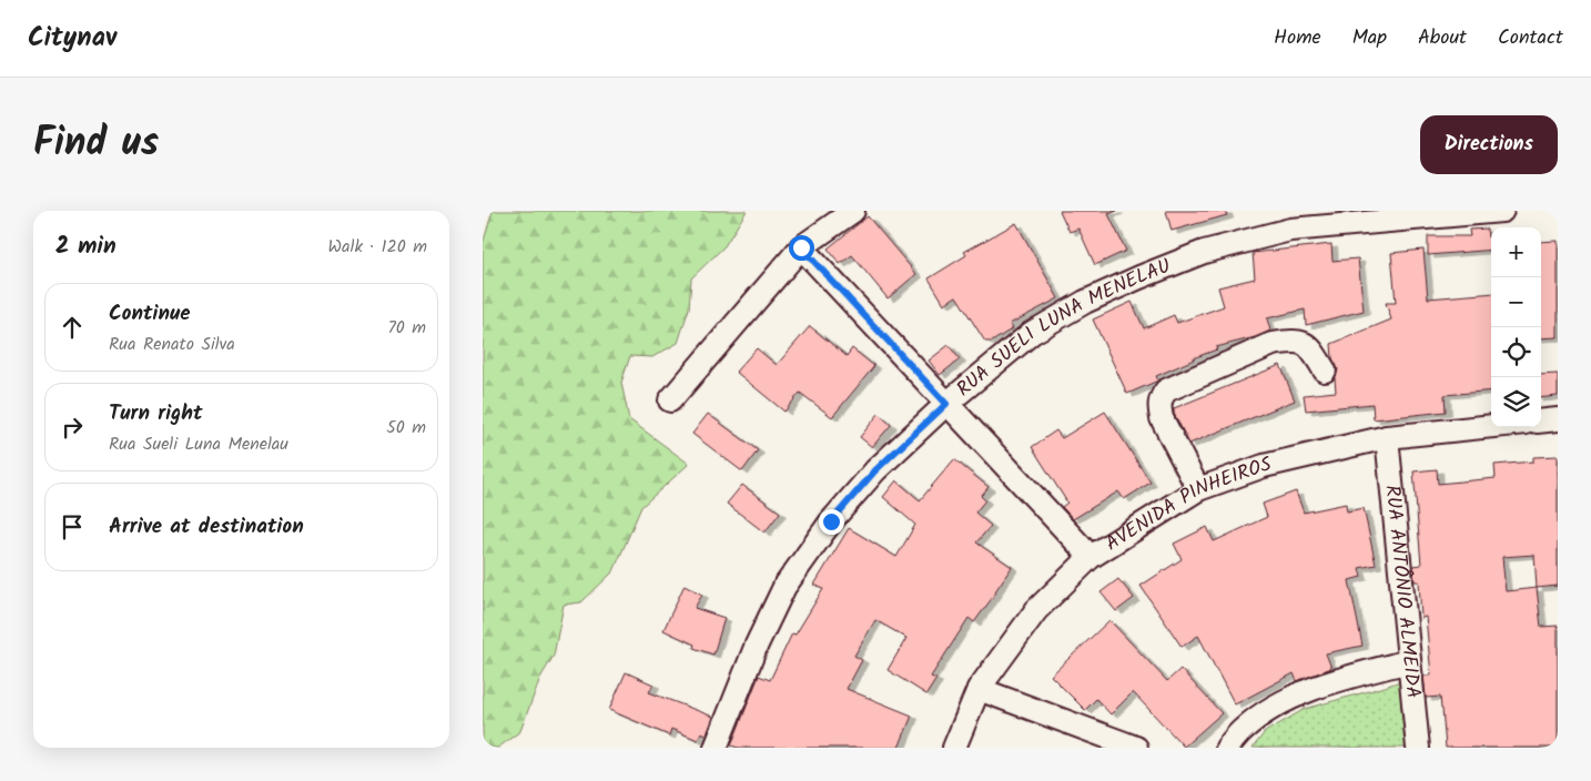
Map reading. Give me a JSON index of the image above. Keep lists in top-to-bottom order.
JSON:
{
  "streets": {
    "street": ["RUA SUELI LUNA MENELAU", "AVENIDA PINHEIROS", "RUA ANTÔNIO ALMEIDA"]
  },
  "crossings": [
    ["AVENIDA PINHEIROS", "RUA ANTÔNIO ALMEIDA"]
  ],
  "page": {
    "header": "Citynav",
    "nav": [
      "Home",
      "Map",
      "About",
      "Contact"
    ],
    "title": "Find us",
    "buttons": "Directions",
    "heading": ["2 min", "Walk · 120 m"],
    "map_buttons": ["+", "−"],
    "list": [
      ["Continue", "Rua Renato Silva", "70 m"],
      ["Turn right", "Rua Sueli Luna Menelau", "50 m"],
      "Arrive at destination"
    ]
  }
}
